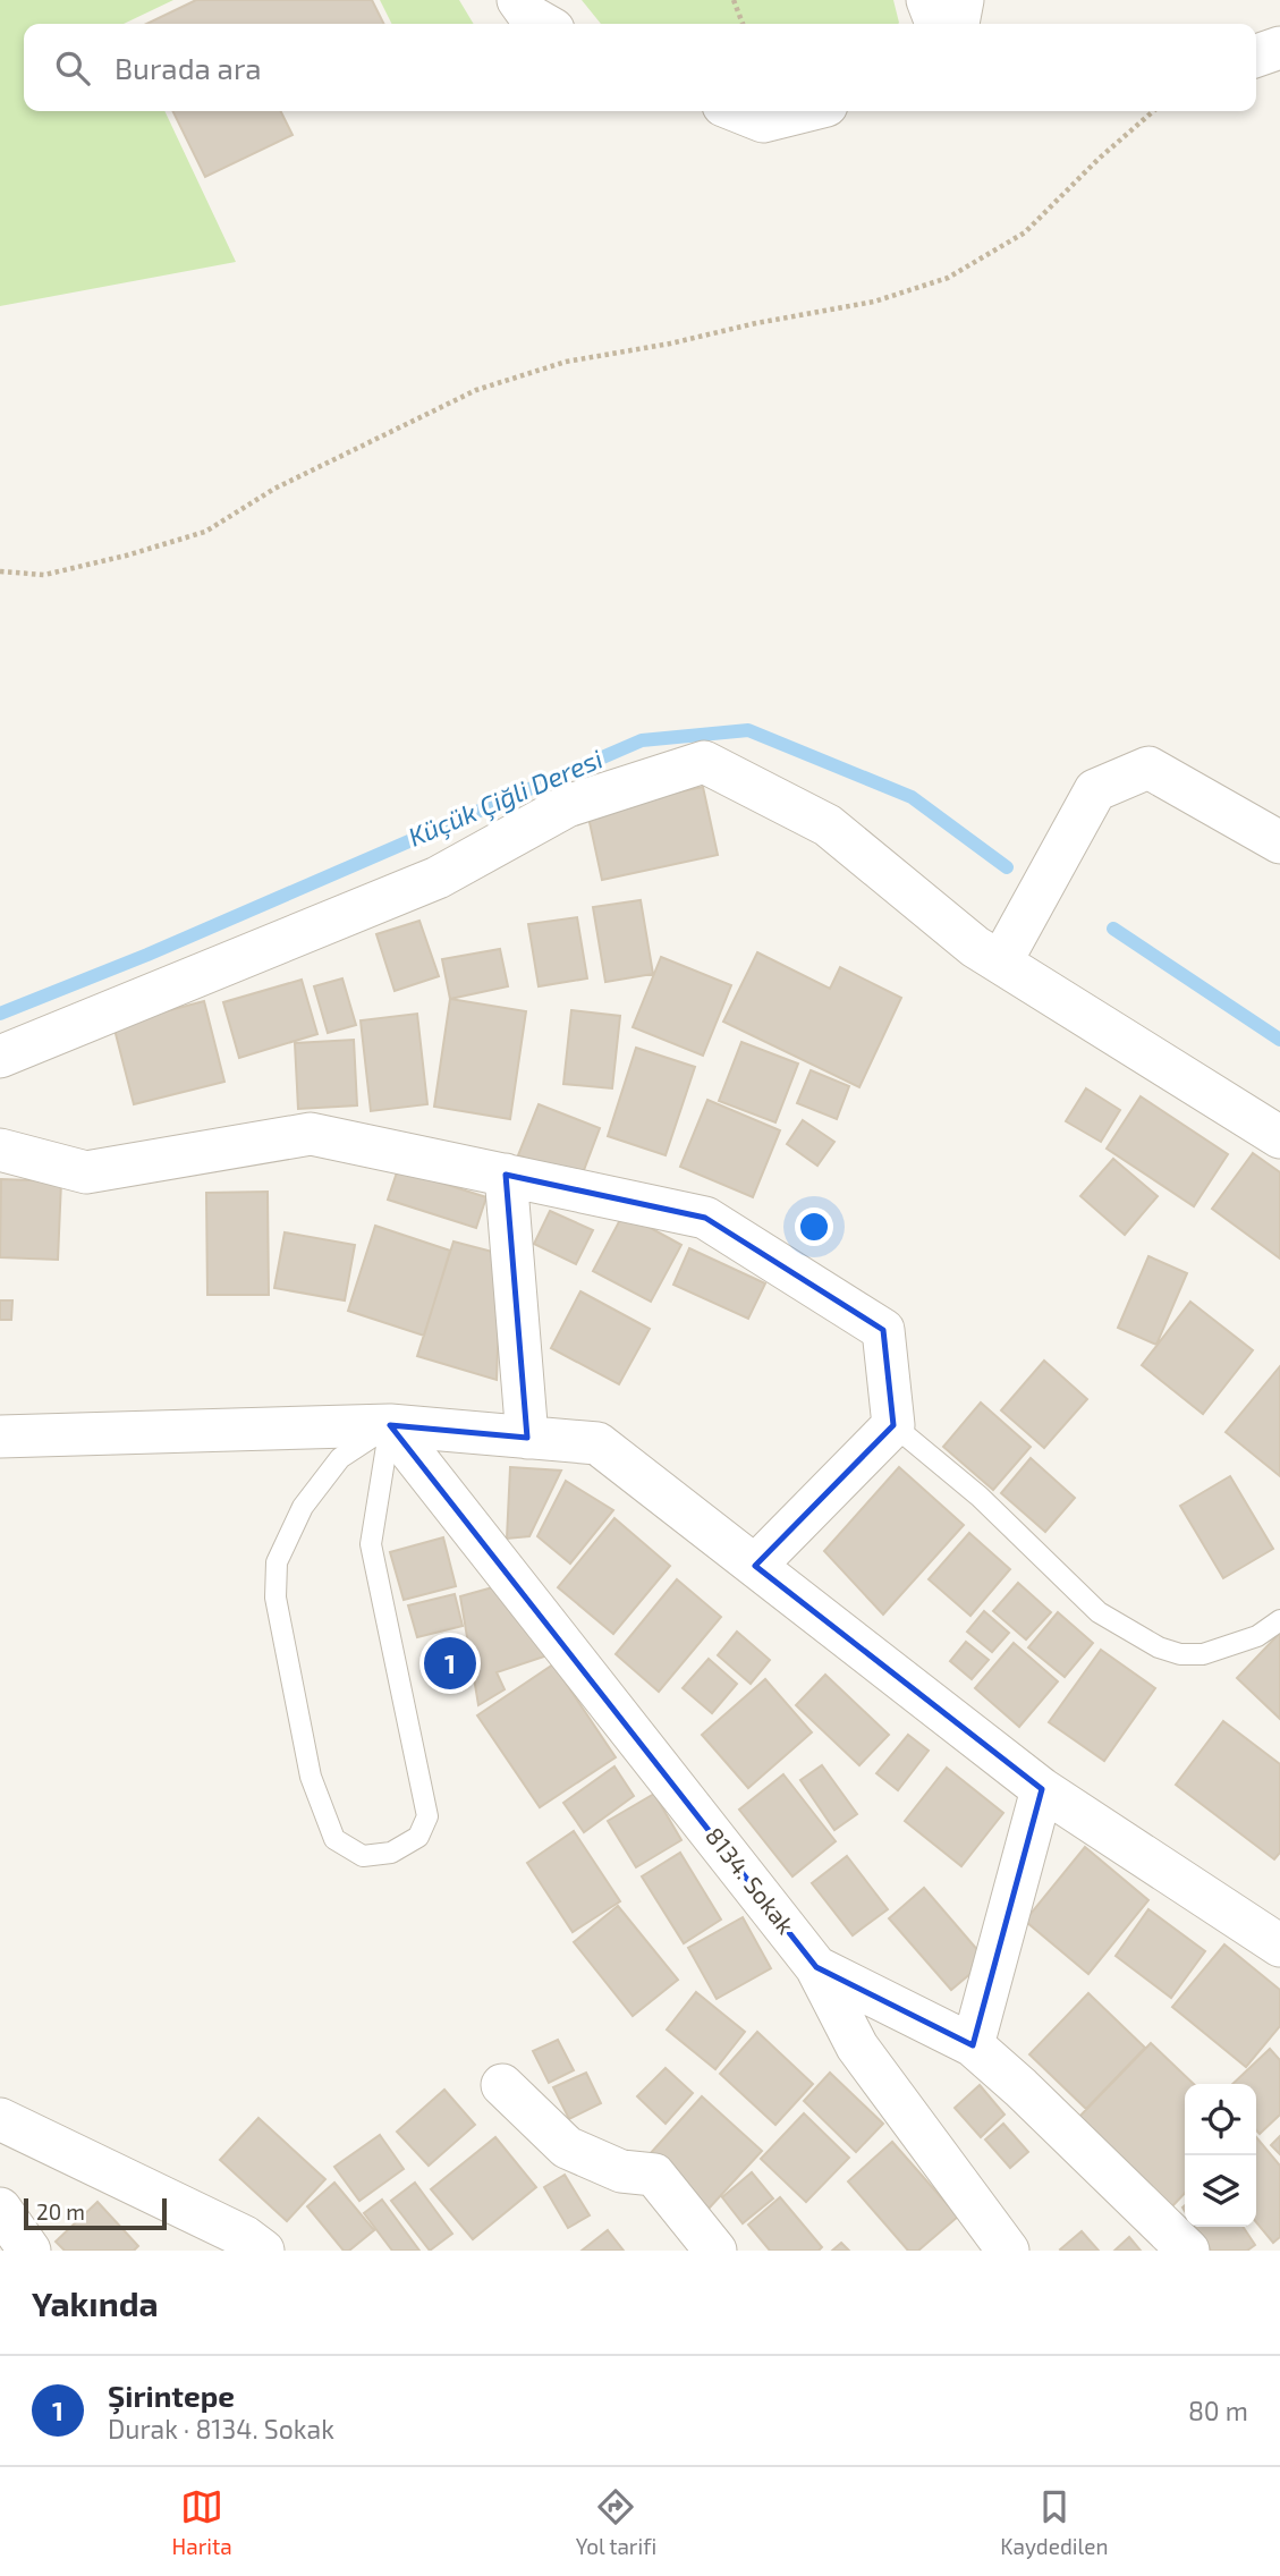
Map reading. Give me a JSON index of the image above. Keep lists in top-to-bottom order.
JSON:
{
  "streets": {
    "street": ["8134. Sokak"]
  },
  "water": ["Küçük Çiğli Deresi"],
  "scale_bar": "20 m",
  "page": {
    "search": "Burada ara",
    "pins": "1",
    "scale": "20 m",
    "heading": "Yakında",
    "list": [
      {
        "mark": "1",
        "name": "Şirintepe",
        "note": "Durak · 8134. Sokak",
        "value": "80 m"
      }
    ],
    "nav": ["Harita", "Yol tarifi", "Kaydedilen"]
  }
}
